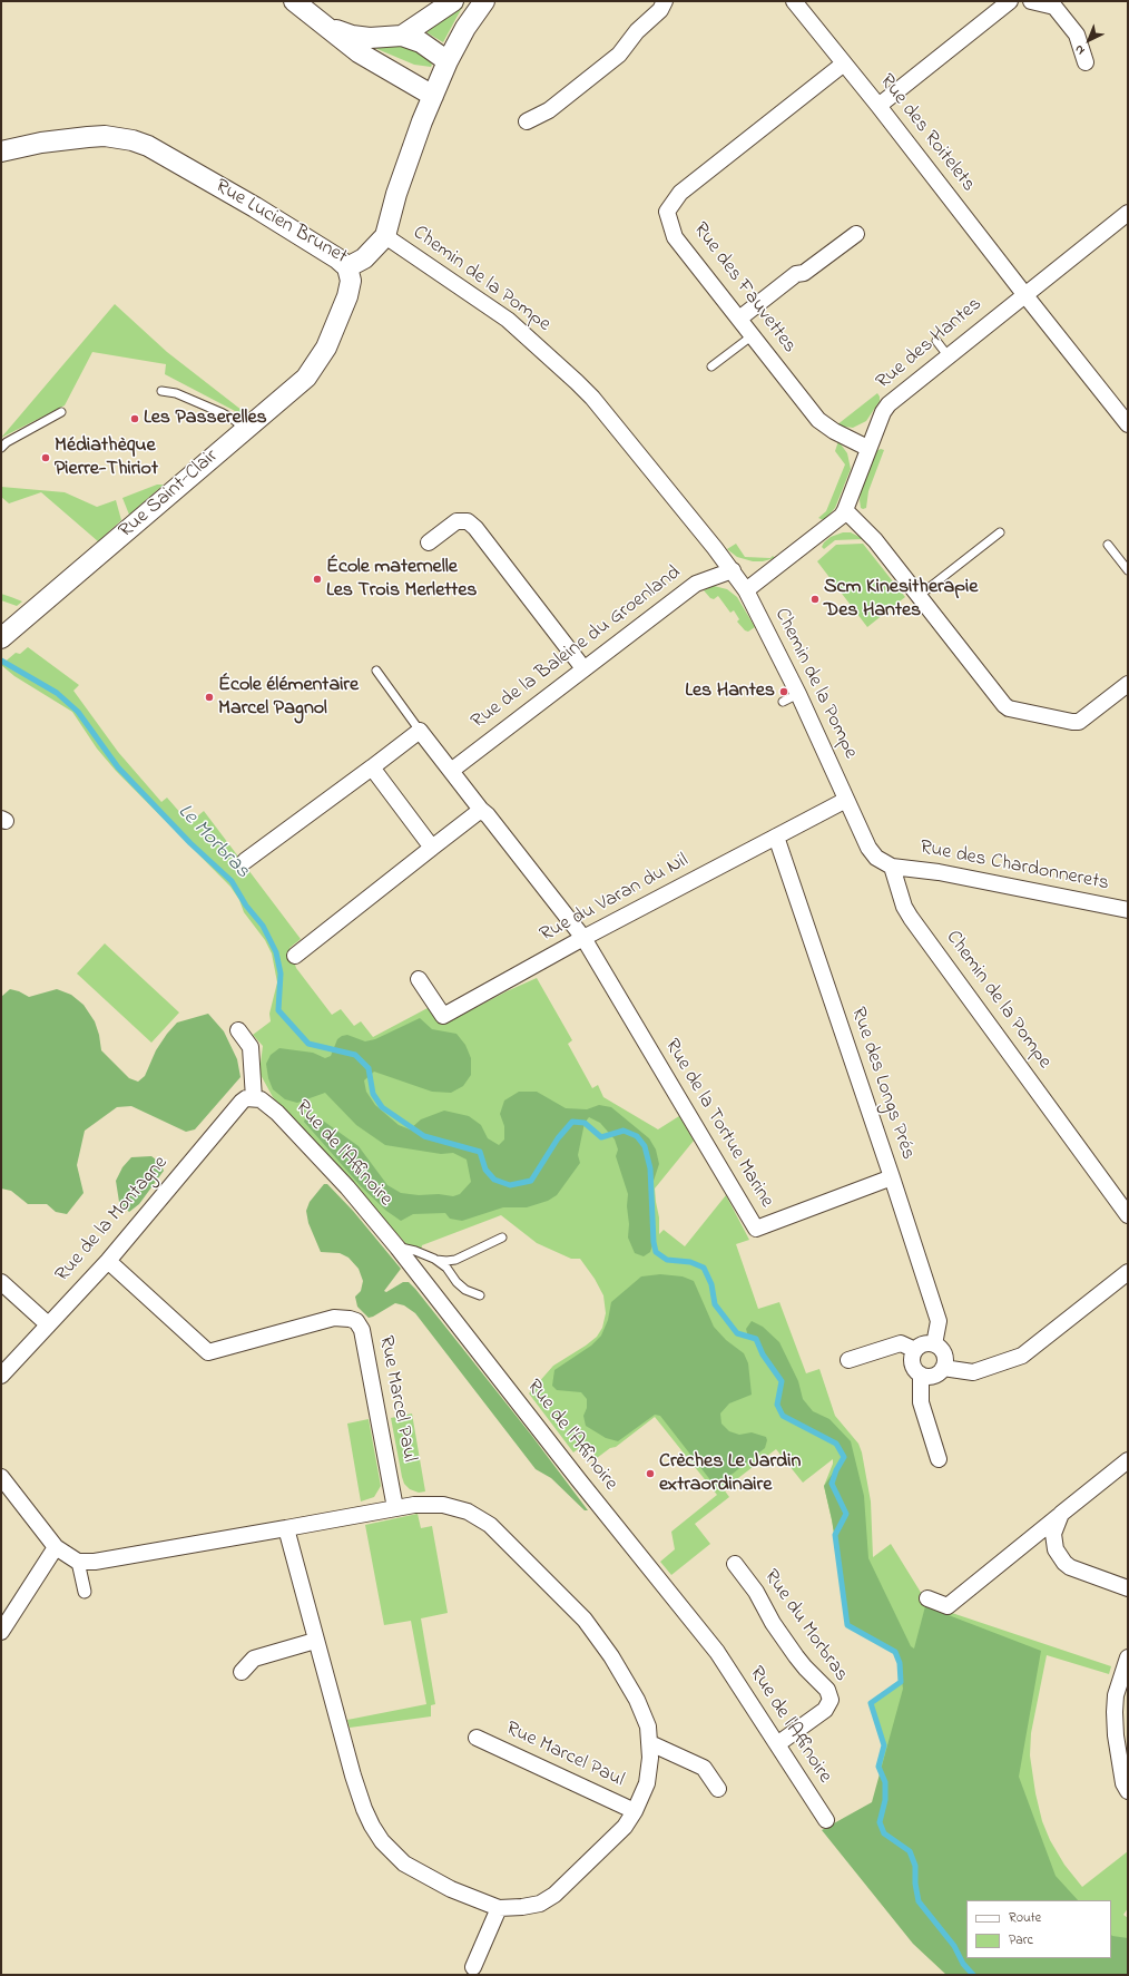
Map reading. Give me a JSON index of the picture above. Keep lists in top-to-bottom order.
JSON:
{
  "streets": {
    "street": [
      "Rue des Roitelets",
      "Rue Lucien Brunet",
      "Chemin de la Pompe",
      "Rue des Fauvettes",
      "Rue des Hantes",
      "Rue Saint-Clair",
      "Rue de la Baleine du Groenland",
      "Rue des Chardonnerets",
      "Rue du Varan du Nil",
      "Rue des Longs Prés",
      "Rue de la Tortue Marine",
      "Rue de l'Affinoire",
      "Rue de la Montagne",
      "Rue Marcel Paul",
      "Rue du Morbras"
    ]
  },
  "crossings": [
    ["Rue des Roitelets", "Rue des Fauvettes"],
    ["Rue des Roitelets", "Rue des Hantes"],
    ["Rue Lucien Brunet", "Chemin de la Pompe"],
    ["Rue Lucien Brunet", "Rue Saint-Clair"],
    ["Chemin de la Pompe", "Rue de la Baleine du Groenland"],
    ["Chemin de la Pompe", "Rue des Chardonnerets"],
    ["Chemin de la Pompe", "Rue du Varan du Nil"],
    ["Rue des Fauvettes", "Rue des Hantes"],
    ["Rue du Varan du Nil", "Rue des Longs Prés"],
    ["Rue du Varan du Nil", "Rue de la Tortue Marine"],
    ["Rue des Longs Prés", "Rue de la Tortue Marine"],
    ["Rue de l'Affinoire", "Rue de la Montagne"],
    ["Rue de l'Affinoire", "Rue du Morbras"],
    ["Rue de la Montagne", "Rue Marcel Paul"]
  ],
  "water": ["Le Morbras"],
  "places": [
    "Les Passerelles",
    "Médiathèque Pierre-Thiriot",
    "École maternelle Les Trois Merlettes",
    "Scm Kinesitherapie Des Hantes",
    "Les Hantes",
    "École élémentaire Marcel Pagnol",
    "Crèches Le Jardin extraordinaire"
  ],
  "legend": ["Route", "Parc"],
  "north": "bottom left"
}
